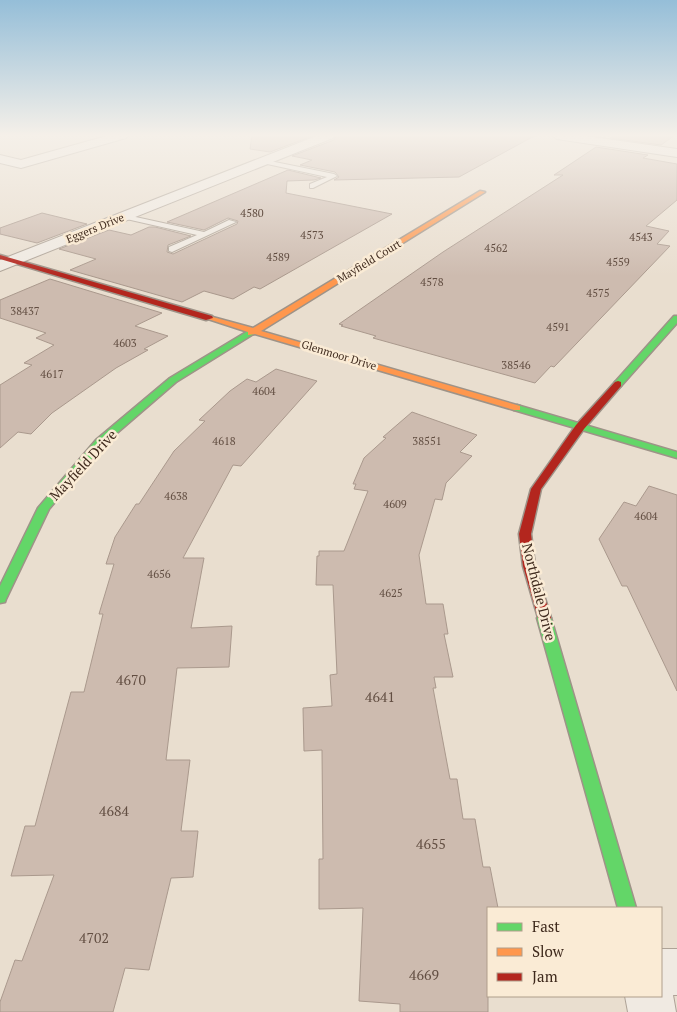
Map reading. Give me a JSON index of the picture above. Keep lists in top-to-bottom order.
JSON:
{
  "streets": {
    "street": [
      "Eggers Drive",
      "Mayfield Court",
      "Glenmoor Drive",
      "Mayfield Drive",
      "Northdale Drive"
    ]
  },
  "crossings": [
    ["Eggers Drive", "Glenmoor Drive"],
    ["Mayfield Court", "Glenmoor Drive"],
    ["Mayfield Court", "Mayfield Drive"],
    ["Glenmoor Drive", "Mayfield Drive"],
    ["Glenmoor Drive", "Northdale Drive"]
  ],
  "house_numbers": [
    "4580",
    "4573",
    "4543",
    "4562",
    "4589",
    "4559",
    "4578",
    "4575",
    "38437",
    "4591",
    "4603",
    "38546",
    "4617",
    "4604",
    "4618",
    "38551",
    "4638",
    "4609",
    "4604",
    "4656",
    "4625",
    "4670",
    "4641",
    "4684",
    "4655",
    "4702",
    "4669"
  ],
  "legend": ["Fast", "Slow", "Jam"]
}
